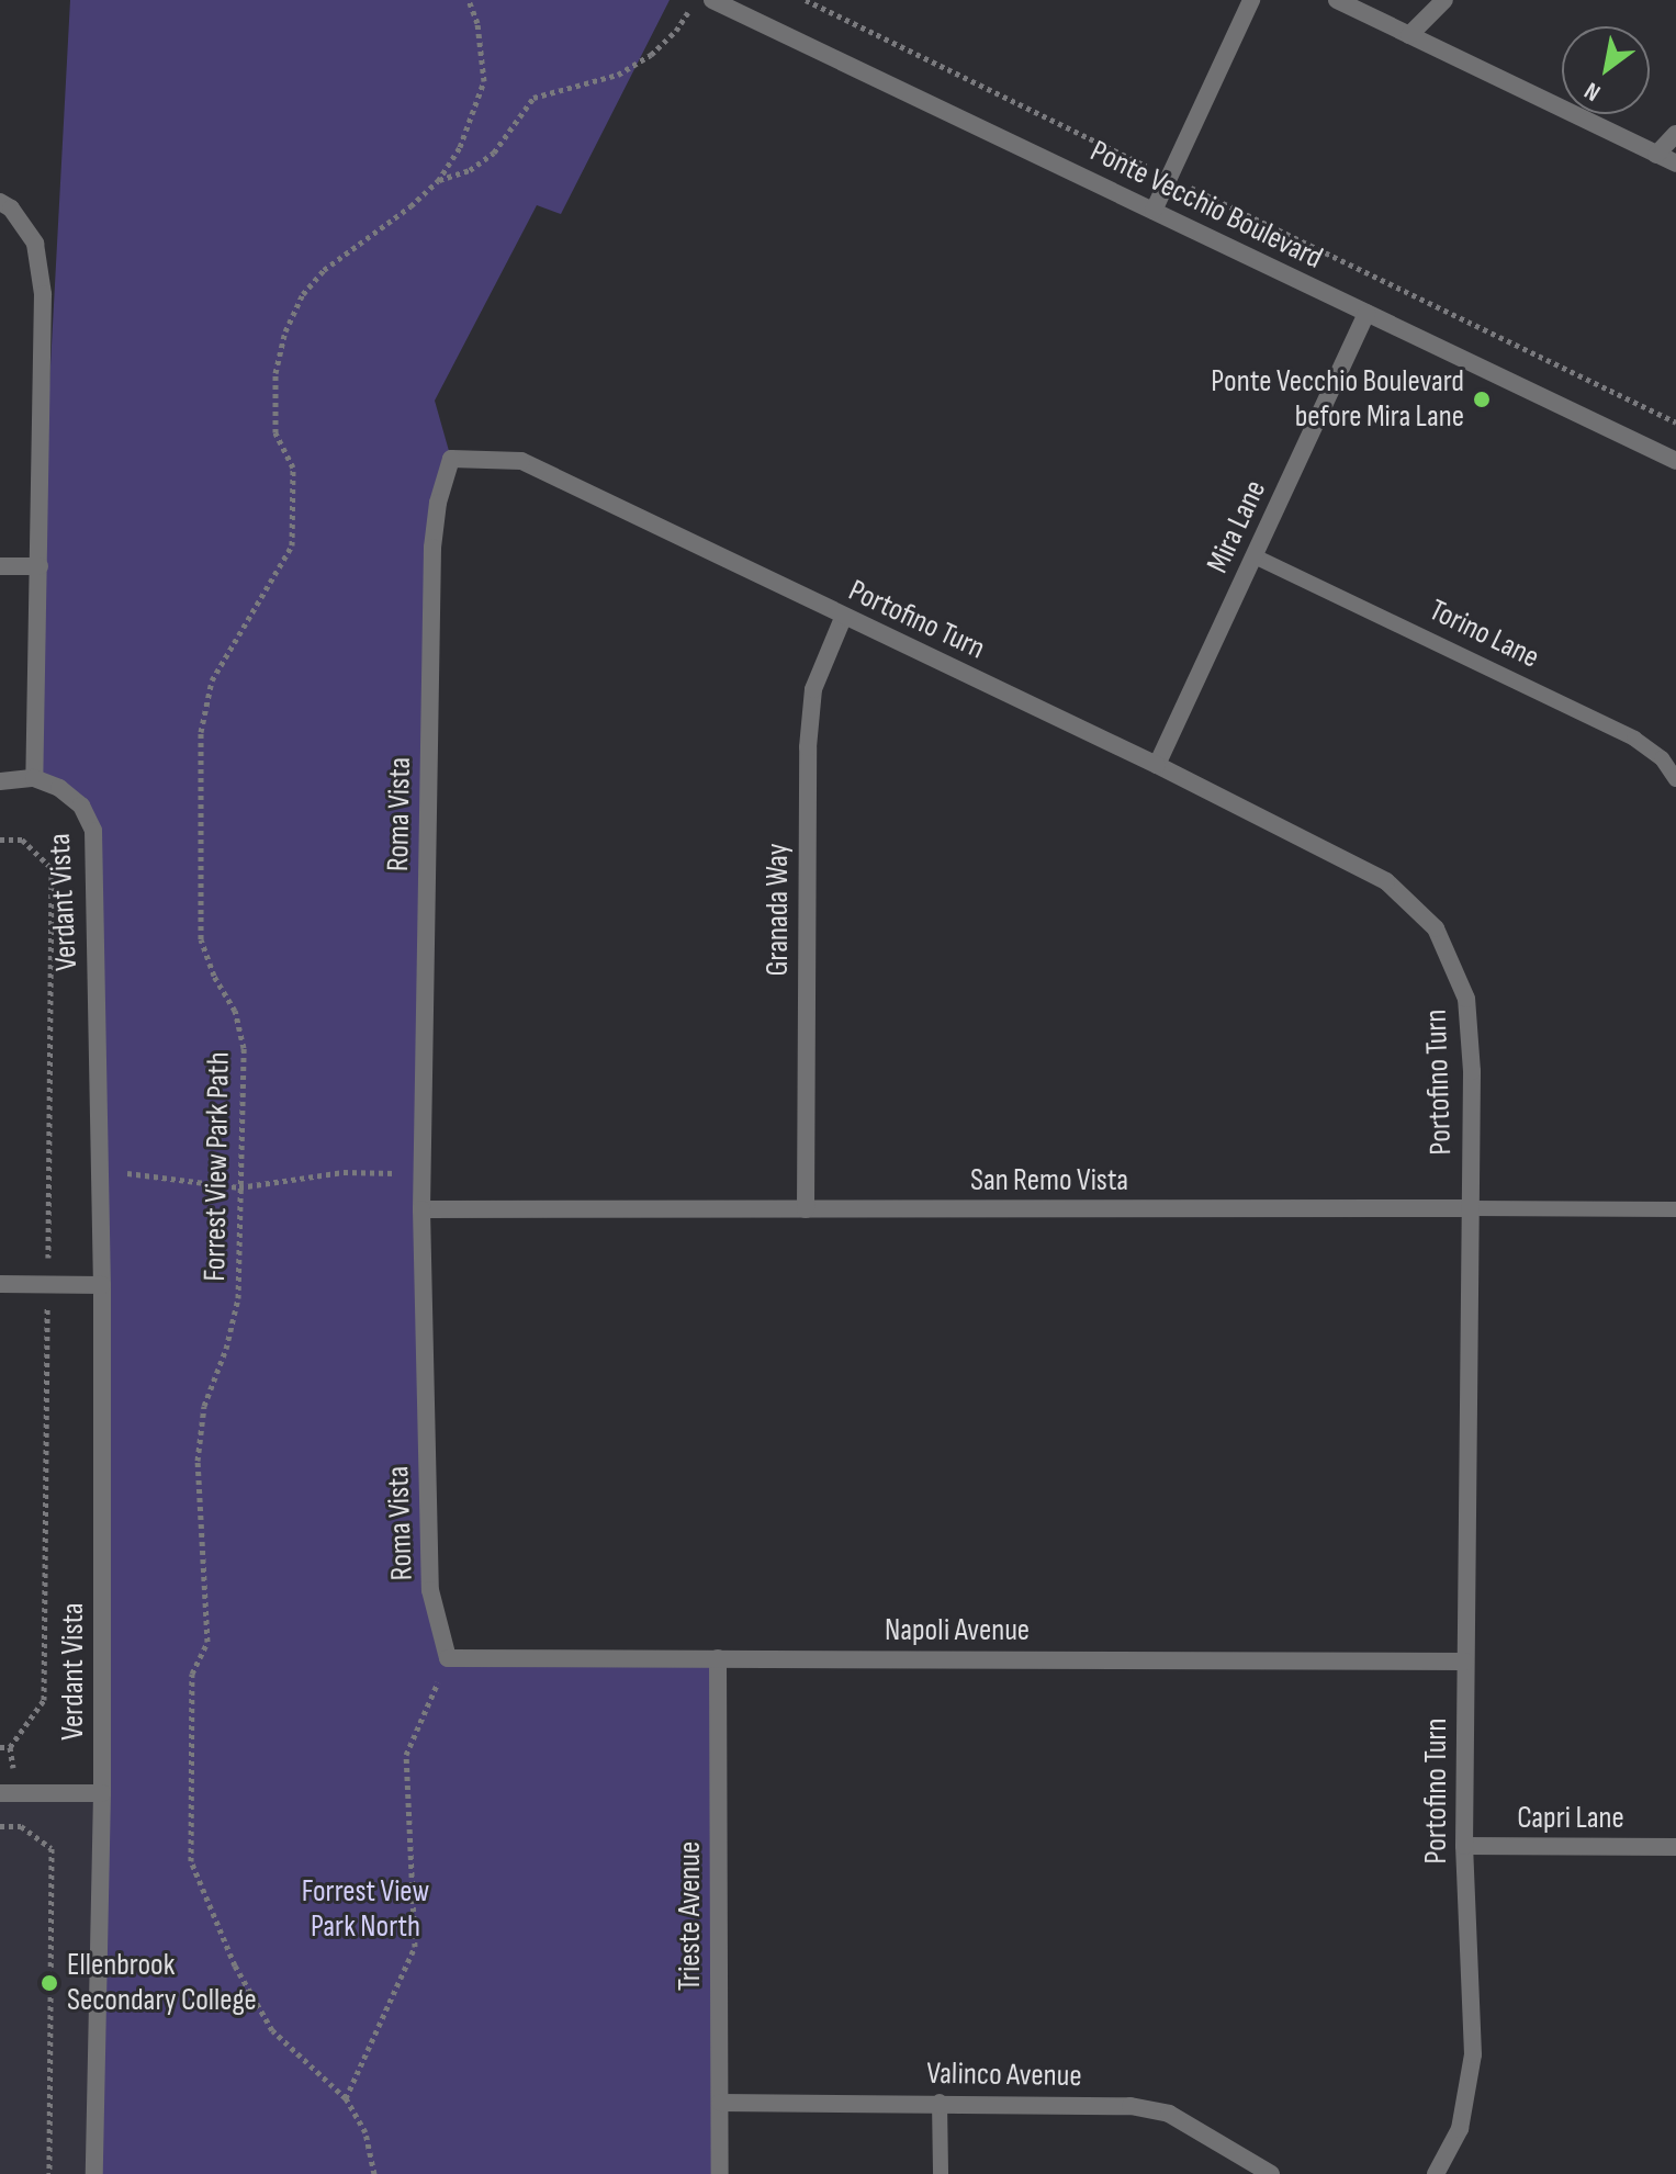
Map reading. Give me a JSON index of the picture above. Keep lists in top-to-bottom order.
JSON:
{
  "streets": {
    "street": [
      "Ponte Vecchio Boulevard",
      "Mira Lane",
      "Portofino Turn",
      "Roma Vista",
      "Verdant Vista",
      "Granada Way",
      "San Remo Vista",
      "Napoli Avenue",
      "Capri Lane",
      "Trieste Avenue",
      "Valinco Avenue"
    ],
    "lane": ["Torino Lane"],
    "path": ["Forrest View Park Path"]
  },
  "crossings": [
    ["Ponte Vecchio Boulevard", "Mira Lane"],
    ["Mira Lane", "Portofino Turn"],
    ["Mira Lane", "Torino Lane"],
    ["Portofino Turn", "Roma Vista"],
    ["Portofino Turn", "Granada Way"],
    ["Portofino Turn", "San Remo Vista"],
    ["Portofino Turn", "Napoli Avenue"],
    ["Portofino Turn", "Capri Lane"],
    ["Roma Vista", "San Remo Vista"],
    ["Roma Vista", "Napoli Avenue"],
    ["Granada Way", "San Remo Vista"],
    ["Napoli Avenue", "Trieste Avenue"],
    ["Trieste Avenue", "Valinco Avenue"]
  ],
  "parks": ["Forrest View Park North"],
  "places": ["Ponte Vecchio Boulevard before Mira Lane", "Ellenbrook Secondary College"],
  "north": "bottom left"
}
